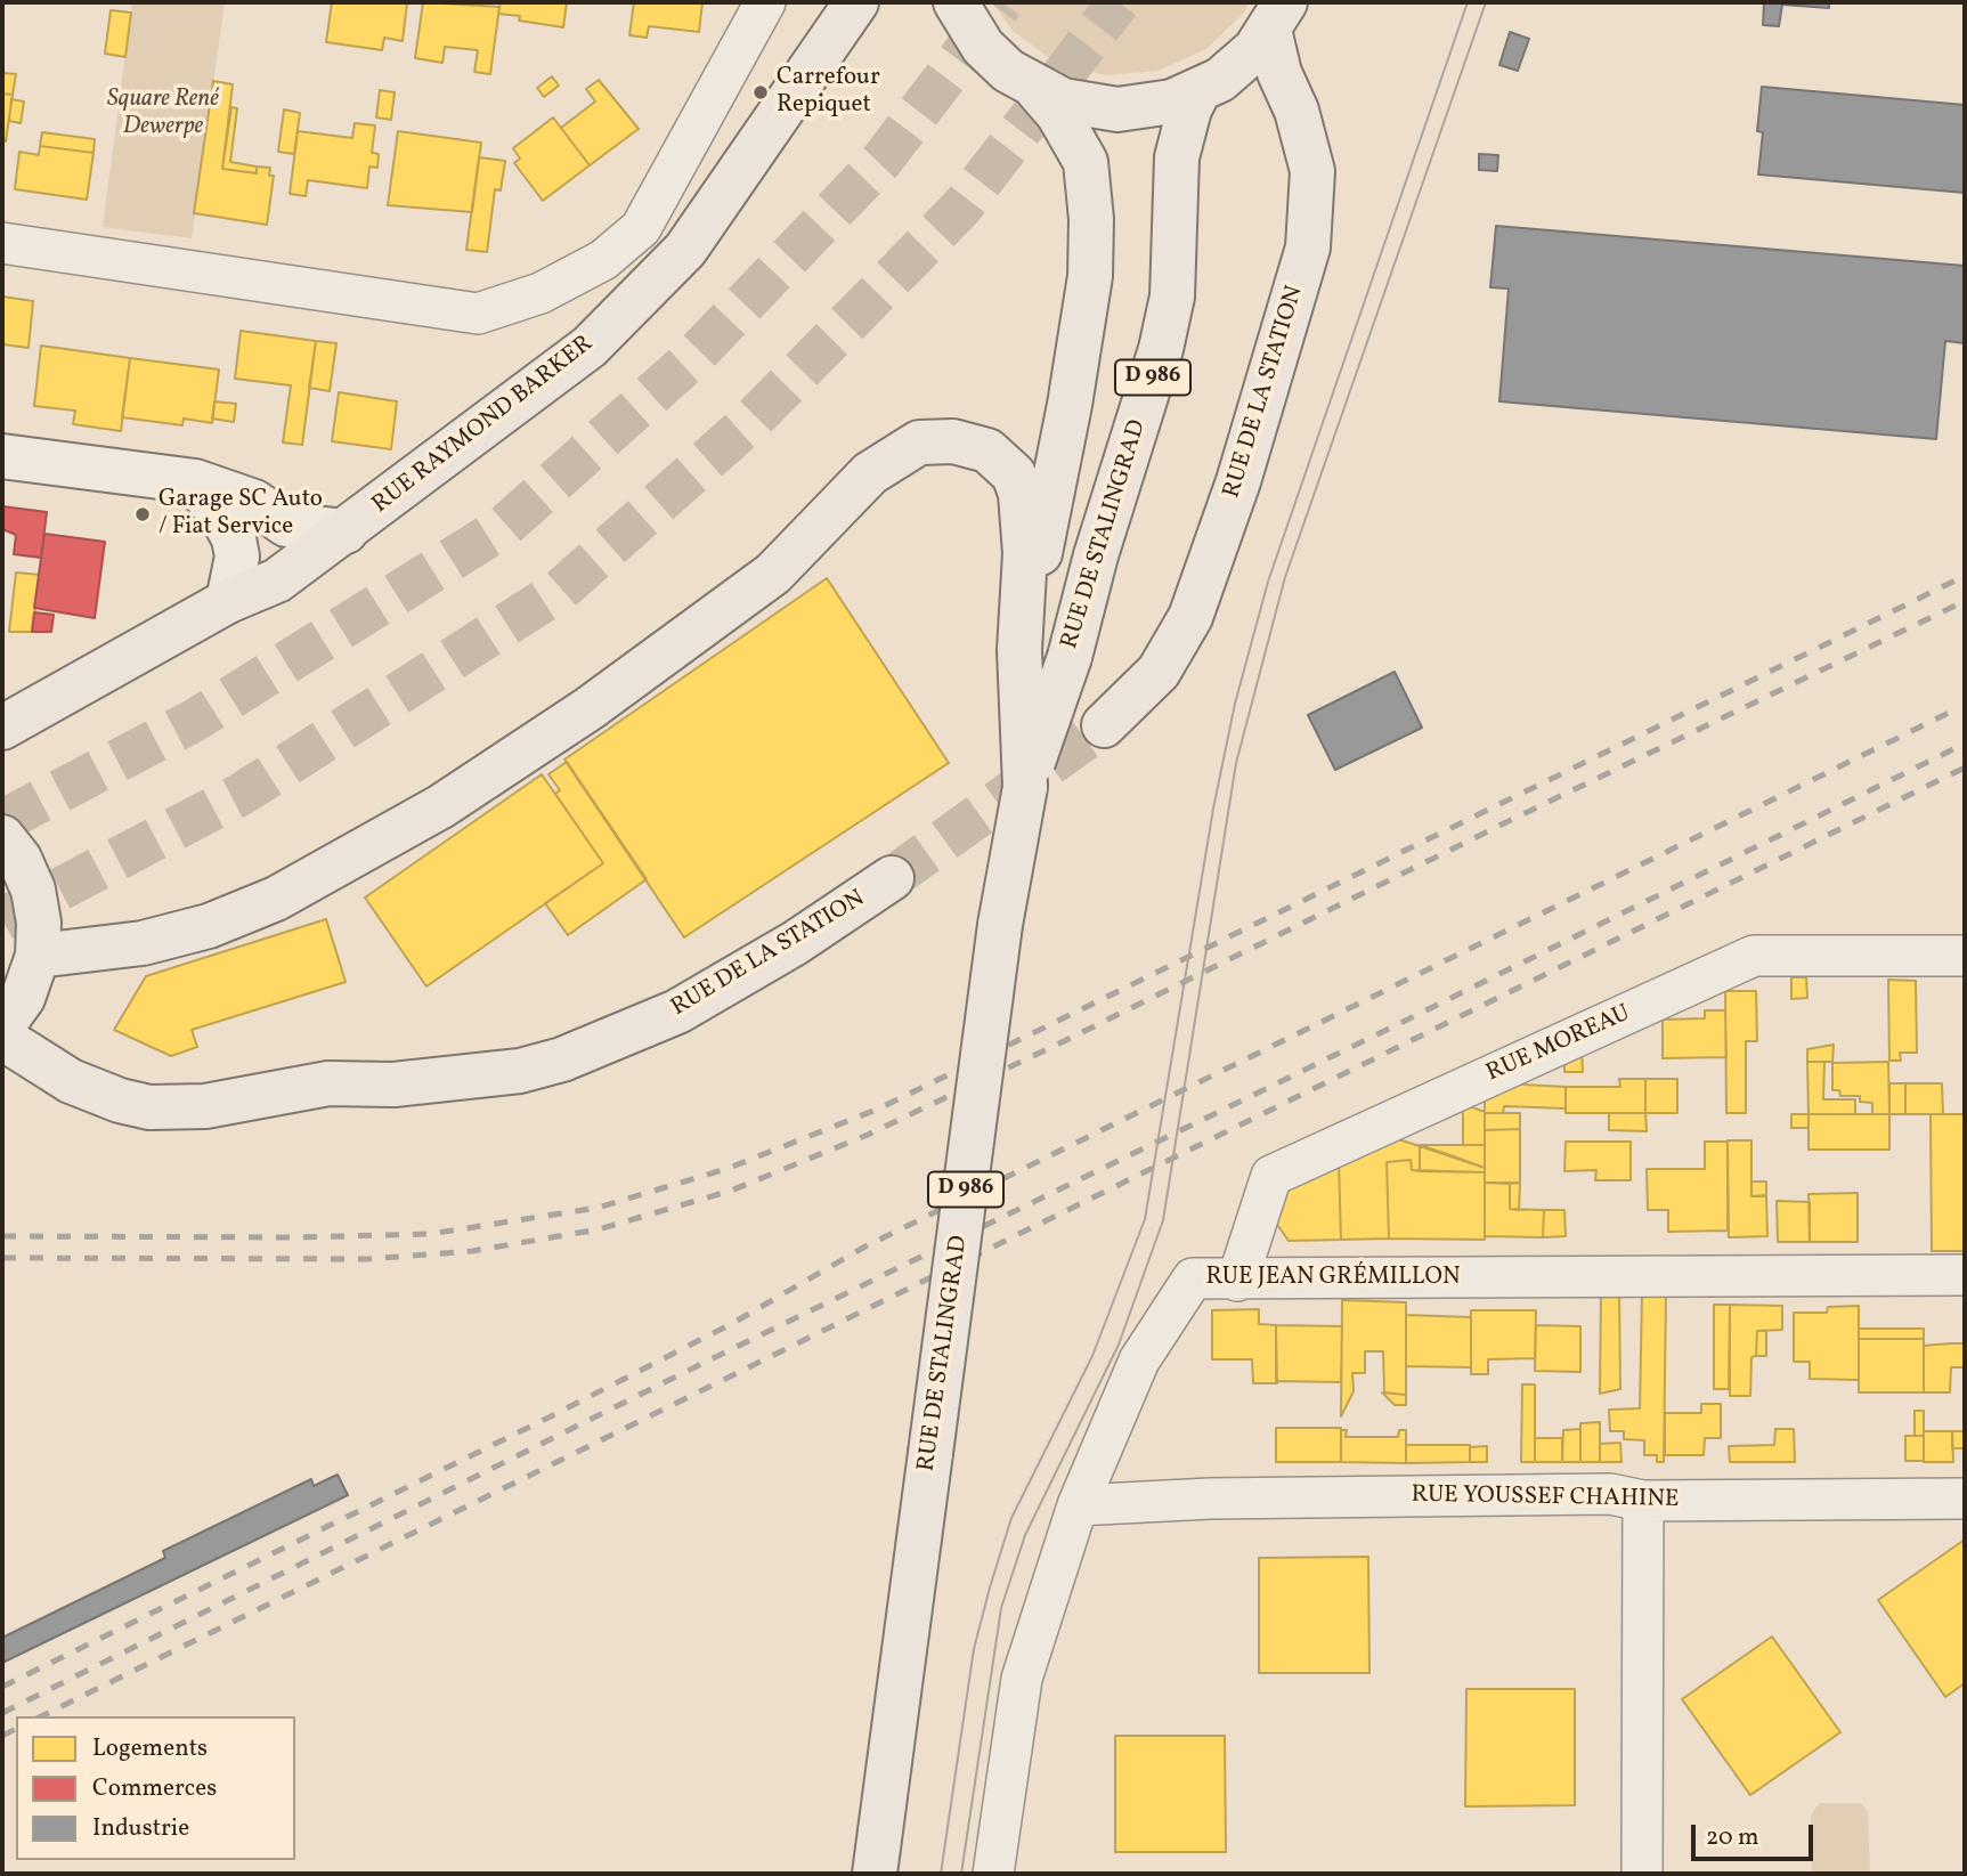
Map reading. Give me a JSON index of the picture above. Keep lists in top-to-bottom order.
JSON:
{
  "streets": {
    "main road": [
      "D 986",
      "RUE DE LA STATION",
      "RUE RAYMOND BARKER",
      "RUE DE STALINGRAD"
    ],
    "street": ["RUE MOREAU", "RUE JEAN GRÉMILLON", "RUE YOUSSEF CHAHINE"]
  },
  "crossings": [
    ["RUE MOREAU", "RUE JEAN GRÉMILLON"],
    ["RUE JEAN GRÉMILLON", "RUE YOUSSEF CHAHINE"]
  ],
  "parks": ["Square René Dewerpe"],
  "places": ["Carrefour Repiquet", "Garage SC Auto / Fiat Service"],
  "legend": ["Logements", "Commerces", "Industrie"],
  "scale_bar": "20 m"
}
